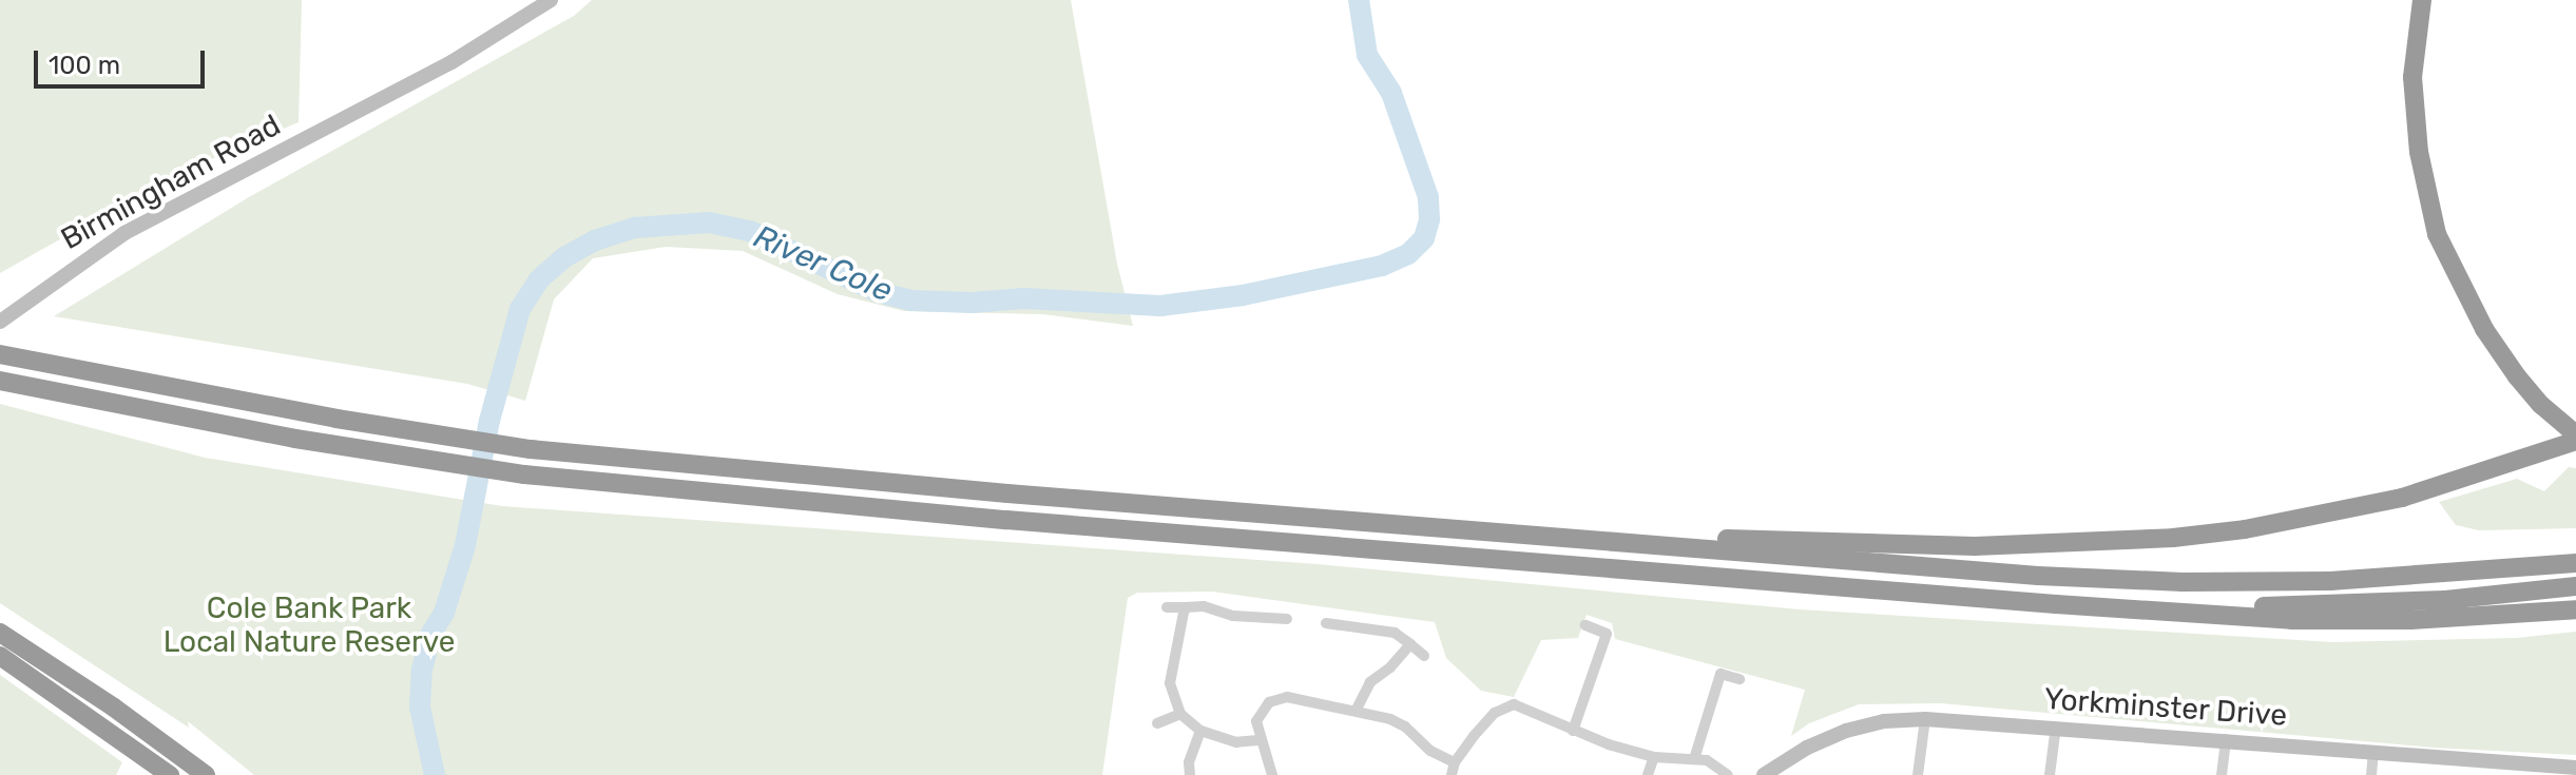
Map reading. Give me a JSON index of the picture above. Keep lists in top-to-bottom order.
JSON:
{
  "streets": {
    "street": ["Birmingham Road", "Yorkminster Drive"]
  },
  "water": ["River Cole"],
  "parks": ["Cole Bank Park Local Nature Reserve"],
  "scale_bar": "100 m"
}
